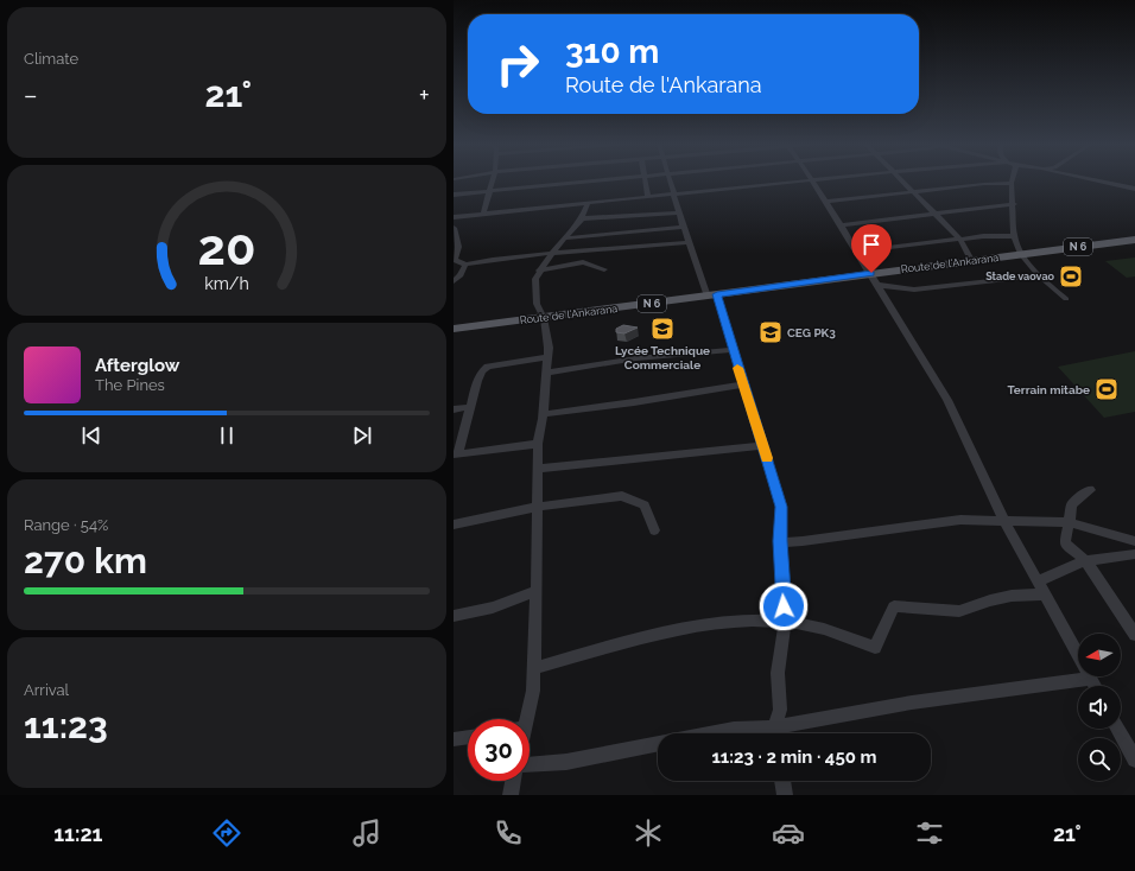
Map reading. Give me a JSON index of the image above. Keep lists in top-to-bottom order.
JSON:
{
  "streets": {
    "main road": ["N 6", "Route de l'Ankarana"]
  },
  "places": {
    "sports": ["Stade vaovao", "Terrain mitabe"],
    "school or university": ["Lycée Technique Commerciale", "CEG PK3"]
  },
  "north": "left",
  "page": {
    "tile": [
      "Climate",
      ["Range · 54%", "270 km"],
      ["Arrival", "11:23"]
    ],
    "turn": ["310 m", "Route de l'Ankarana"],
    "heat": ["−", "21°", "+"],
    "song": ["Afterglow", "The Pines"],
    "limit": "30",
    "trip": "11:23 · 2 min · 450 m",
    "tabs": ["11:21", "21°"],
    "gauge": ["20", "km/h"]
  }
}
